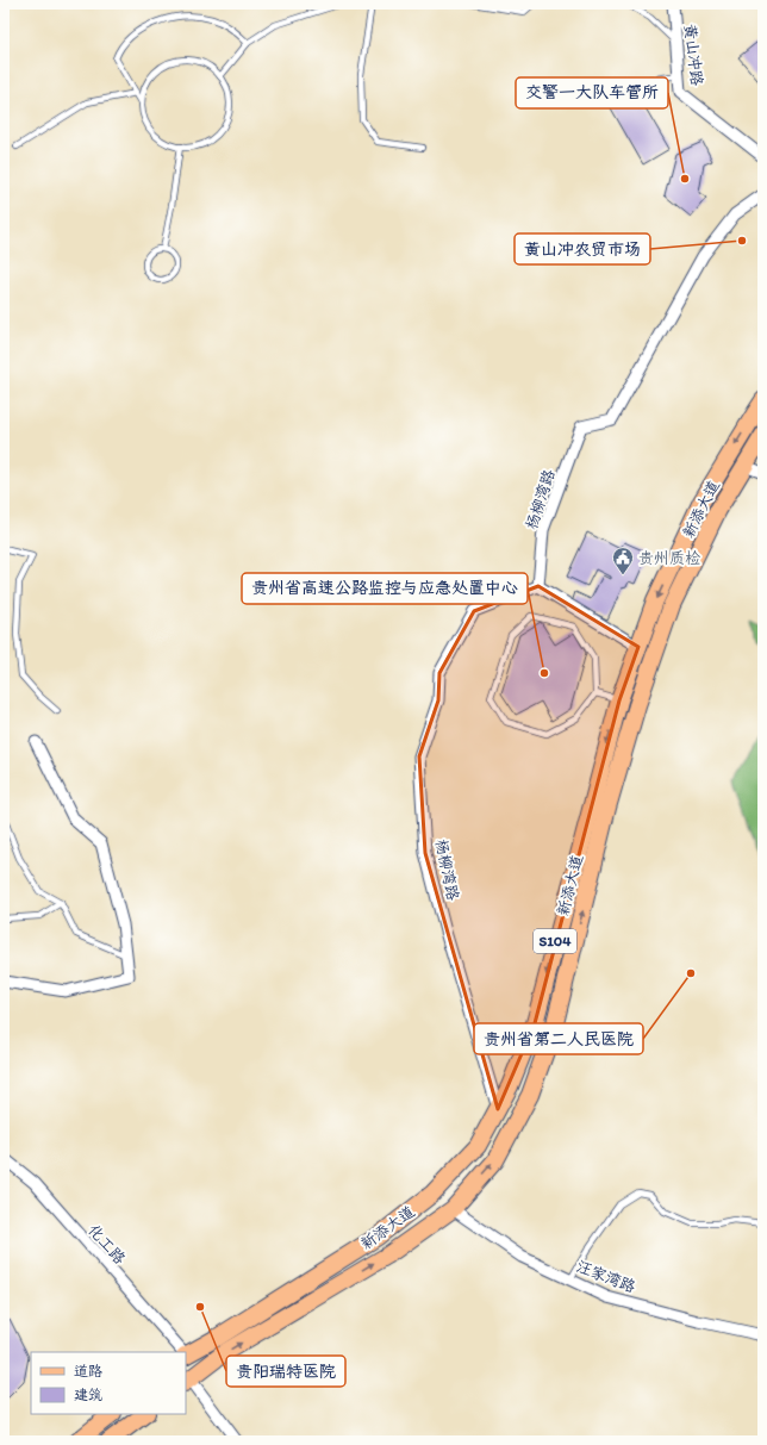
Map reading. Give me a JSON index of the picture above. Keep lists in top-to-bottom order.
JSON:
{
  "streets": {
    "main road": ["新添大道", "S104"],
    "street": [
      "黄山冲路",
      "杨柳湾路",
      "化工路",
      "汪家湾路"
    ]
  },
  "crossings": [
    ["杨柳湾路", "新添大道"],
    ["新添大道", "汪家湾路"]
  ],
  "places": {
    "other": [
      "交警一大队车管所",
      "黄山冲农贸市场",
      "贵州省高速公路监控与应急处置中心",
      "贵州省第二人民医院",
      "贵阳瑞特医院"
    ],
    "public building": ["贵州质检"]
  },
  "legend": ["道路", "建筑"]
}
